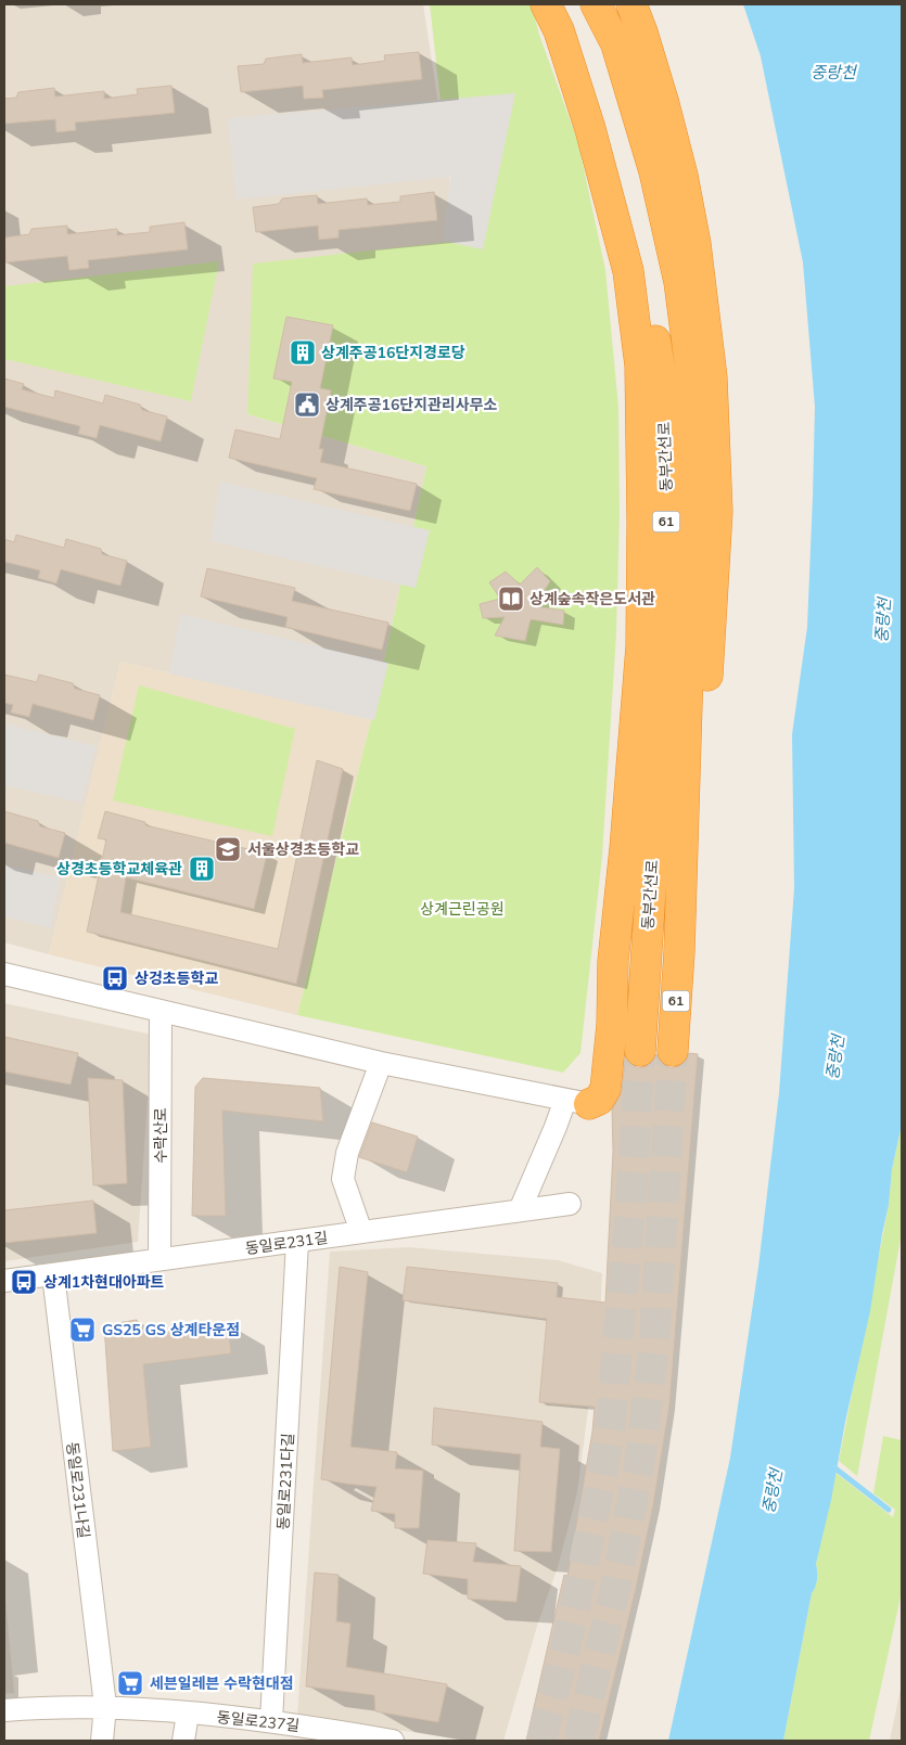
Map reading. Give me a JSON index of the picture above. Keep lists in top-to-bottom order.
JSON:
{
  "streets": {
    "highway": ["동부간선로", "61"],
    "street": [
      "수락산로",
      "동일로231길",
      "동일로231다길",
      "동일로231나길",
      "동일로237길"
    ]
  },
  "crossings": [
    ["수락산로", "동일로231길"],
    ["동일로231길", "동일로231다길"],
    ["동일로231길", "동일로231나길"],
    ["동일로231다길", "동일로237길"],
    ["동일로231나길", "동일로237길"]
  ],
  "water": ["중랑천"],
  "parks": ["상계근린공원"],
  "places": {
    "building": ["상계주공16단지경로당", "상경초등학교체육관"],
    "public building": ["상계주공16단지관리사무소"],
    "library": ["상계숲속작은도서관"],
    "school or university": ["서울상경초등학교"],
    "bus stop": ["상겅초등학교", "상계1차현대아파트"],
    "supermarket": ["GS25 GS 상계타운점", "세븐일레븐 수락현대점"]
  }
}
